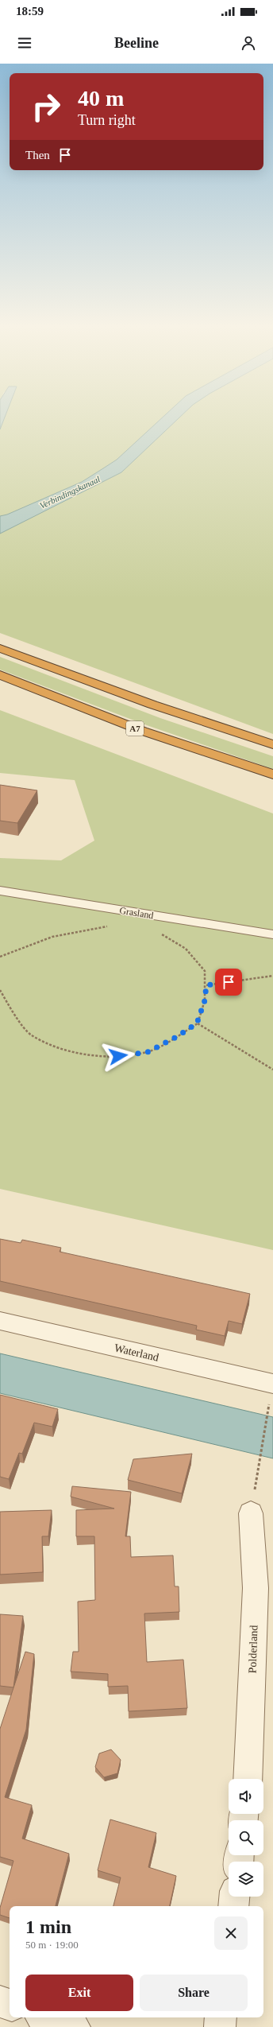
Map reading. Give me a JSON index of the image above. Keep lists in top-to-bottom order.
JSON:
{
  "streets": {
    "highway": ["A7"],
    "street": ["Waterland", "Polderland"],
    "lane": ["Grasland"]
  },
  "water": ["Verbindingskanaal"],
  "page": {
    "status": "18:59",
    "header": "Beeline",
    "turn": ["40 m", "Turn right"],
    "then": "Then",
    "heading": ["1 min", "50 m · 19:00"],
    "buttons": ["Exit", "Share"]
  }
}
